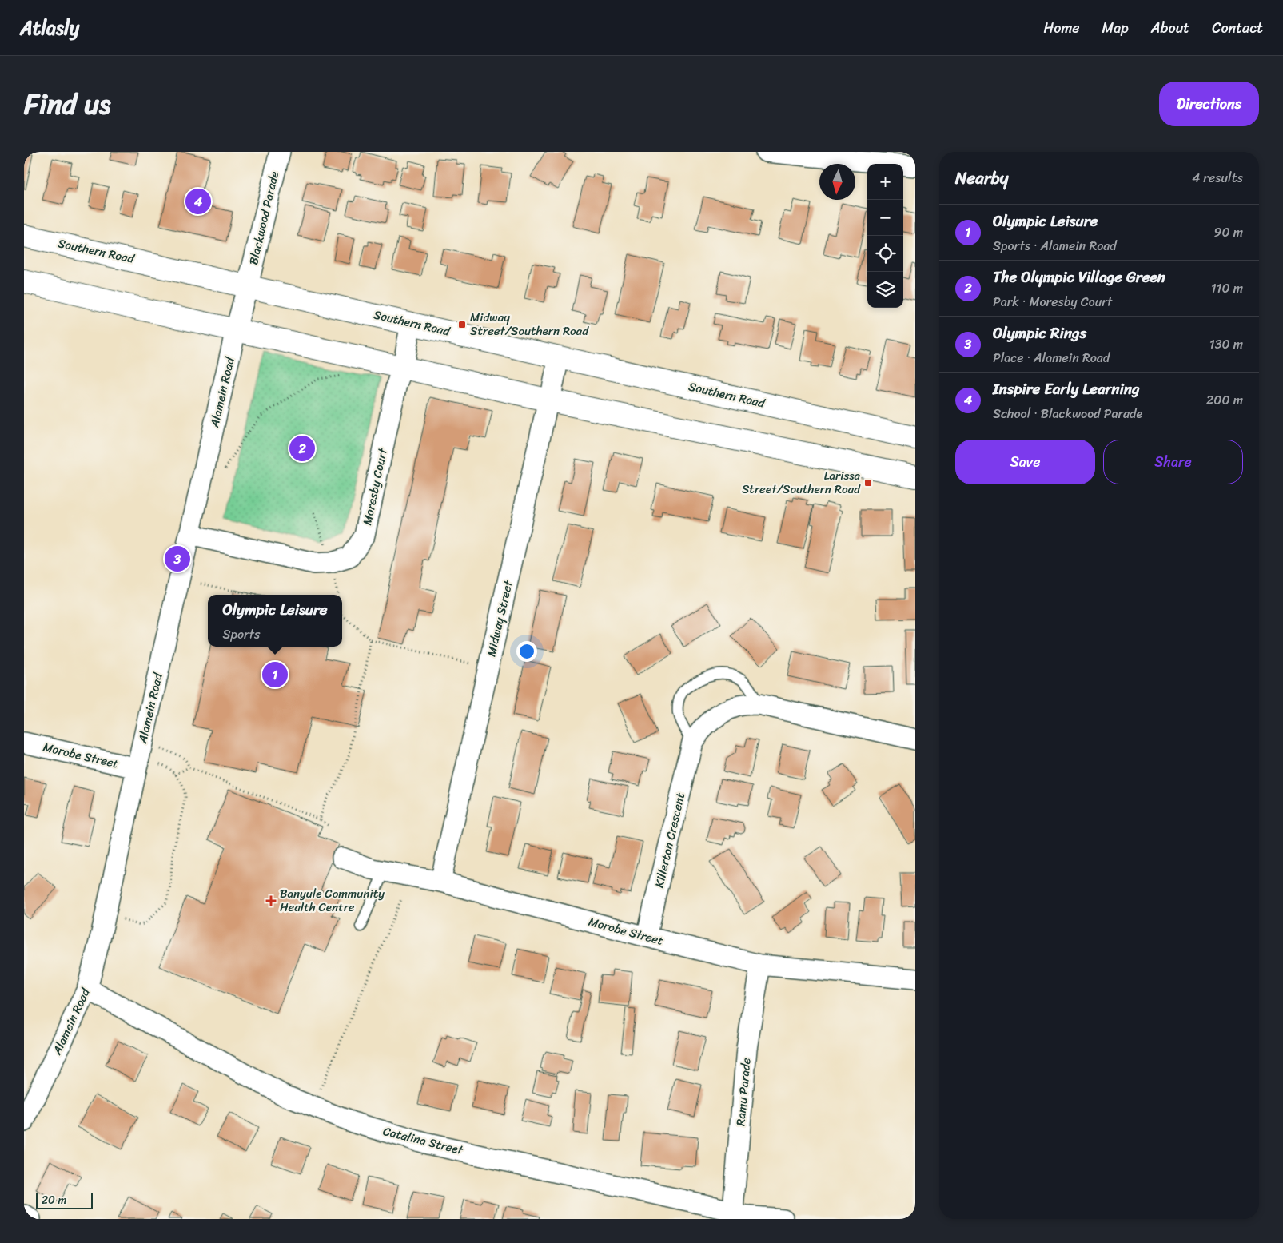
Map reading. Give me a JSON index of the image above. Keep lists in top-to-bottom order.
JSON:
{
  "streets": {
    "main road": ["Southern Road"],
    "street": [
      "Blackwood Parade",
      "Alamein Road",
      "Moresby Court",
      "Midway Street",
      "Morobe Street",
      "Killerton Crescent",
      "Ramu Parade",
      "Catalina Street"
    ]
  },
  "crossings": [
    ["Blackwood Parade", "Southern Road"],
    ["Blackwood Parade", "Alamein Road"],
    ["Southern Road", "Alamein Road"],
    ["Southern Road", "Moresby Court"],
    ["Southern Road", "Midway Street"],
    ["Alamein Road", "Moresby Court"],
    ["Alamein Road", "Morobe Street"],
    ["Alamein Road", "Catalina Street"],
    ["Midway Street", "Morobe Street"],
    ["Morobe Street", "Killerton Crescent"],
    ["Morobe Street", "Ramu Parade"],
    ["Ramu Parade", "Catalina Street"]
  ],
  "places": {
    "transit": ["Midway Street/Southern Road", "Larissa Street/Southern Road"],
    "health": ["Banyule Community Health Centre"]
  },
  "scale_bar": "20 m",
  "north": "bottom",
  "page": {
    "header": "Atlasly",
    "nav": [
      "Home",
      "Map",
      "About",
      "Contact"
    ],
    "title": "Find us",
    "buttons": [
      "Directions",
      ["Save", "Share"]
    ],
    "heading": ["Nearby", "4 results"],
    "map_buttons": ["+", "−"],
    "pins": [
      "4",
      "2",
      "3",
      "1"
    ],
    "list": [
      {
        "mark": "1",
        "name": "Olympic Leisure",
        "note": "Sports · Alamein Road",
        "value": "90 m"
      },
      {
        "mark": "2",
        "name": "The Olympic Village Green",
        "note": "Park · Moresby Court",
        "value": "110 m"
      },
      {
        "mark": "3",
        "name": "Olympic Rings",
        "note": "Place · Alamein Road",
        "value": "130 m"
      },
      {
        "mark": "4",
        "name": "Inspire Early Learning",
        "note": "School · Blackwood Parade",
        "value": "200 m"
      }
    ],
    "popup": ["Olympic Leisure", "Sports"],
    "scale": "20 m"
  }
}
